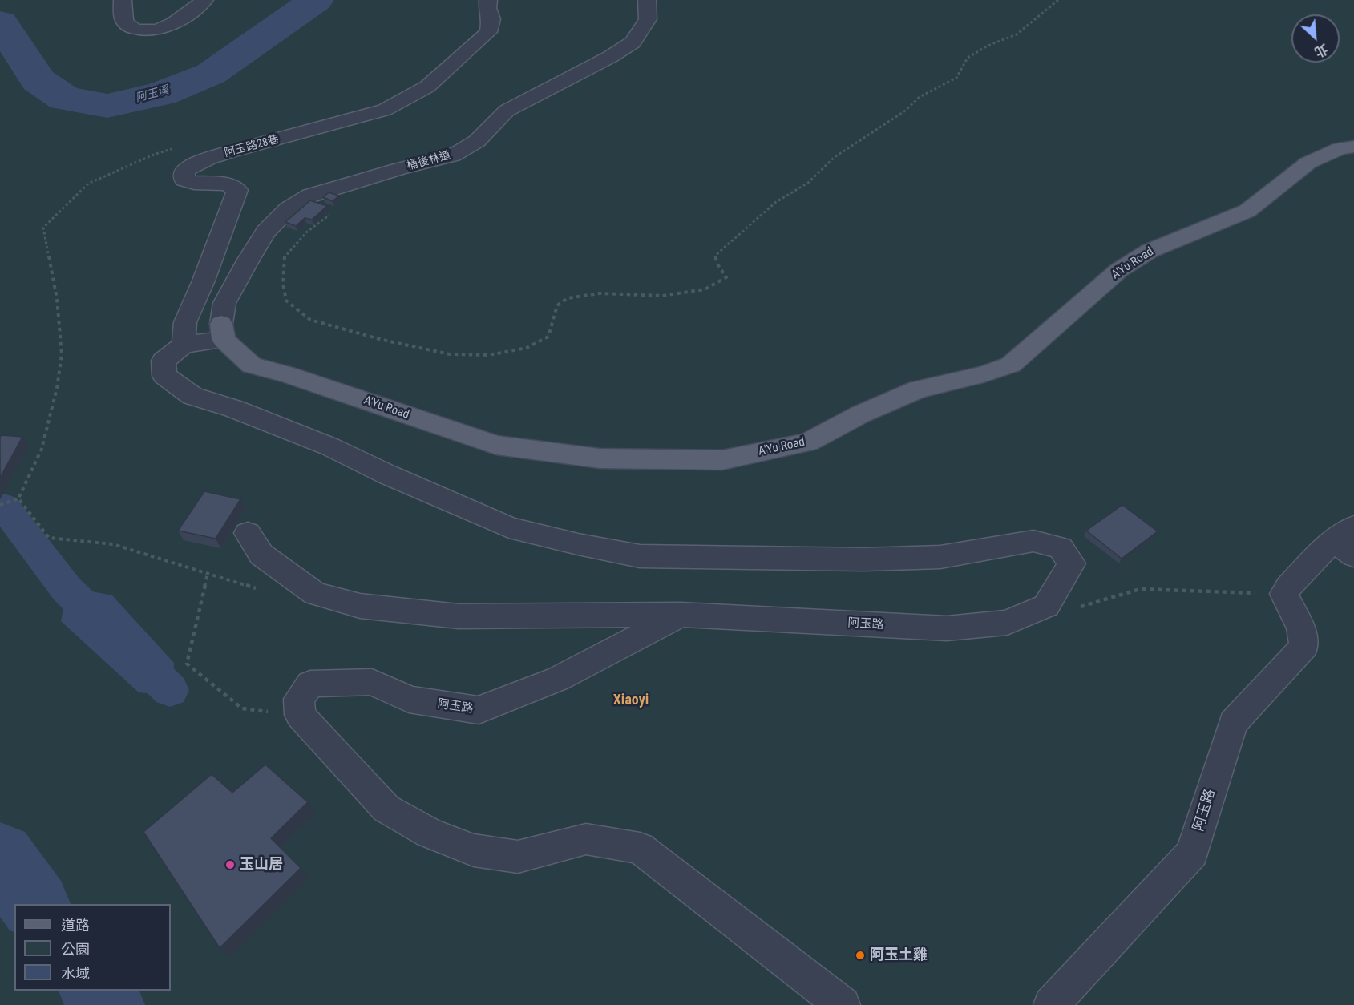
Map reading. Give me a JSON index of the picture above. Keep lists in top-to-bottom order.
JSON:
{
  "streets": {
    "main road": ["A'Yu Road"],
    "street": ["阿玉路28巷", "桶後林道", "阿玉路"]
  },
  "crossings": [
    ["桶後林道", "A'Yu Road"]
  ],
  "districts": ["Xiaoyi"],
  "water": ["阿玉溪"],
  "places": ["玉山居", "阿玉土雞"],
  "legend": ["道路", "公園", "水域"],
  "north": "bottom right"
}
